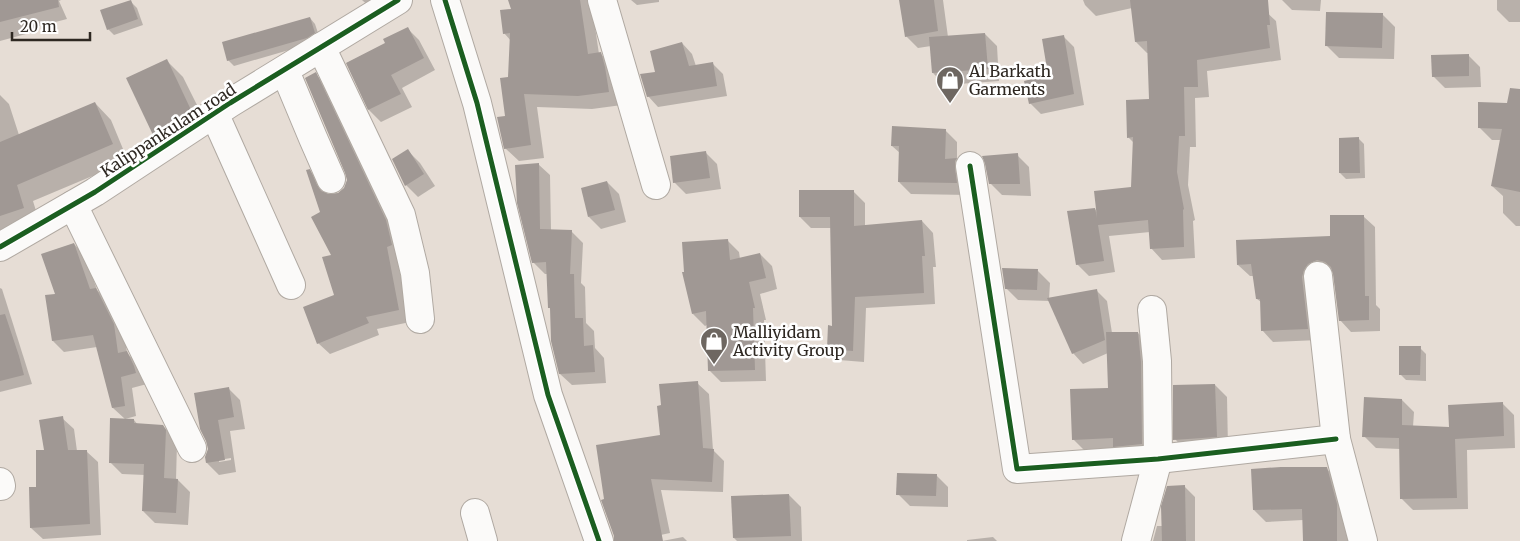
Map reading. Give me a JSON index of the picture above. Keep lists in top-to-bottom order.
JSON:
{
  "streets": {
    "street": ["Kalippankulam road"]
  },
  "places": {
    "shop": ["Al Barkath Garments", "Malliyidam Activity Group"]
  },
  "scale_bar": "20 m"
}
